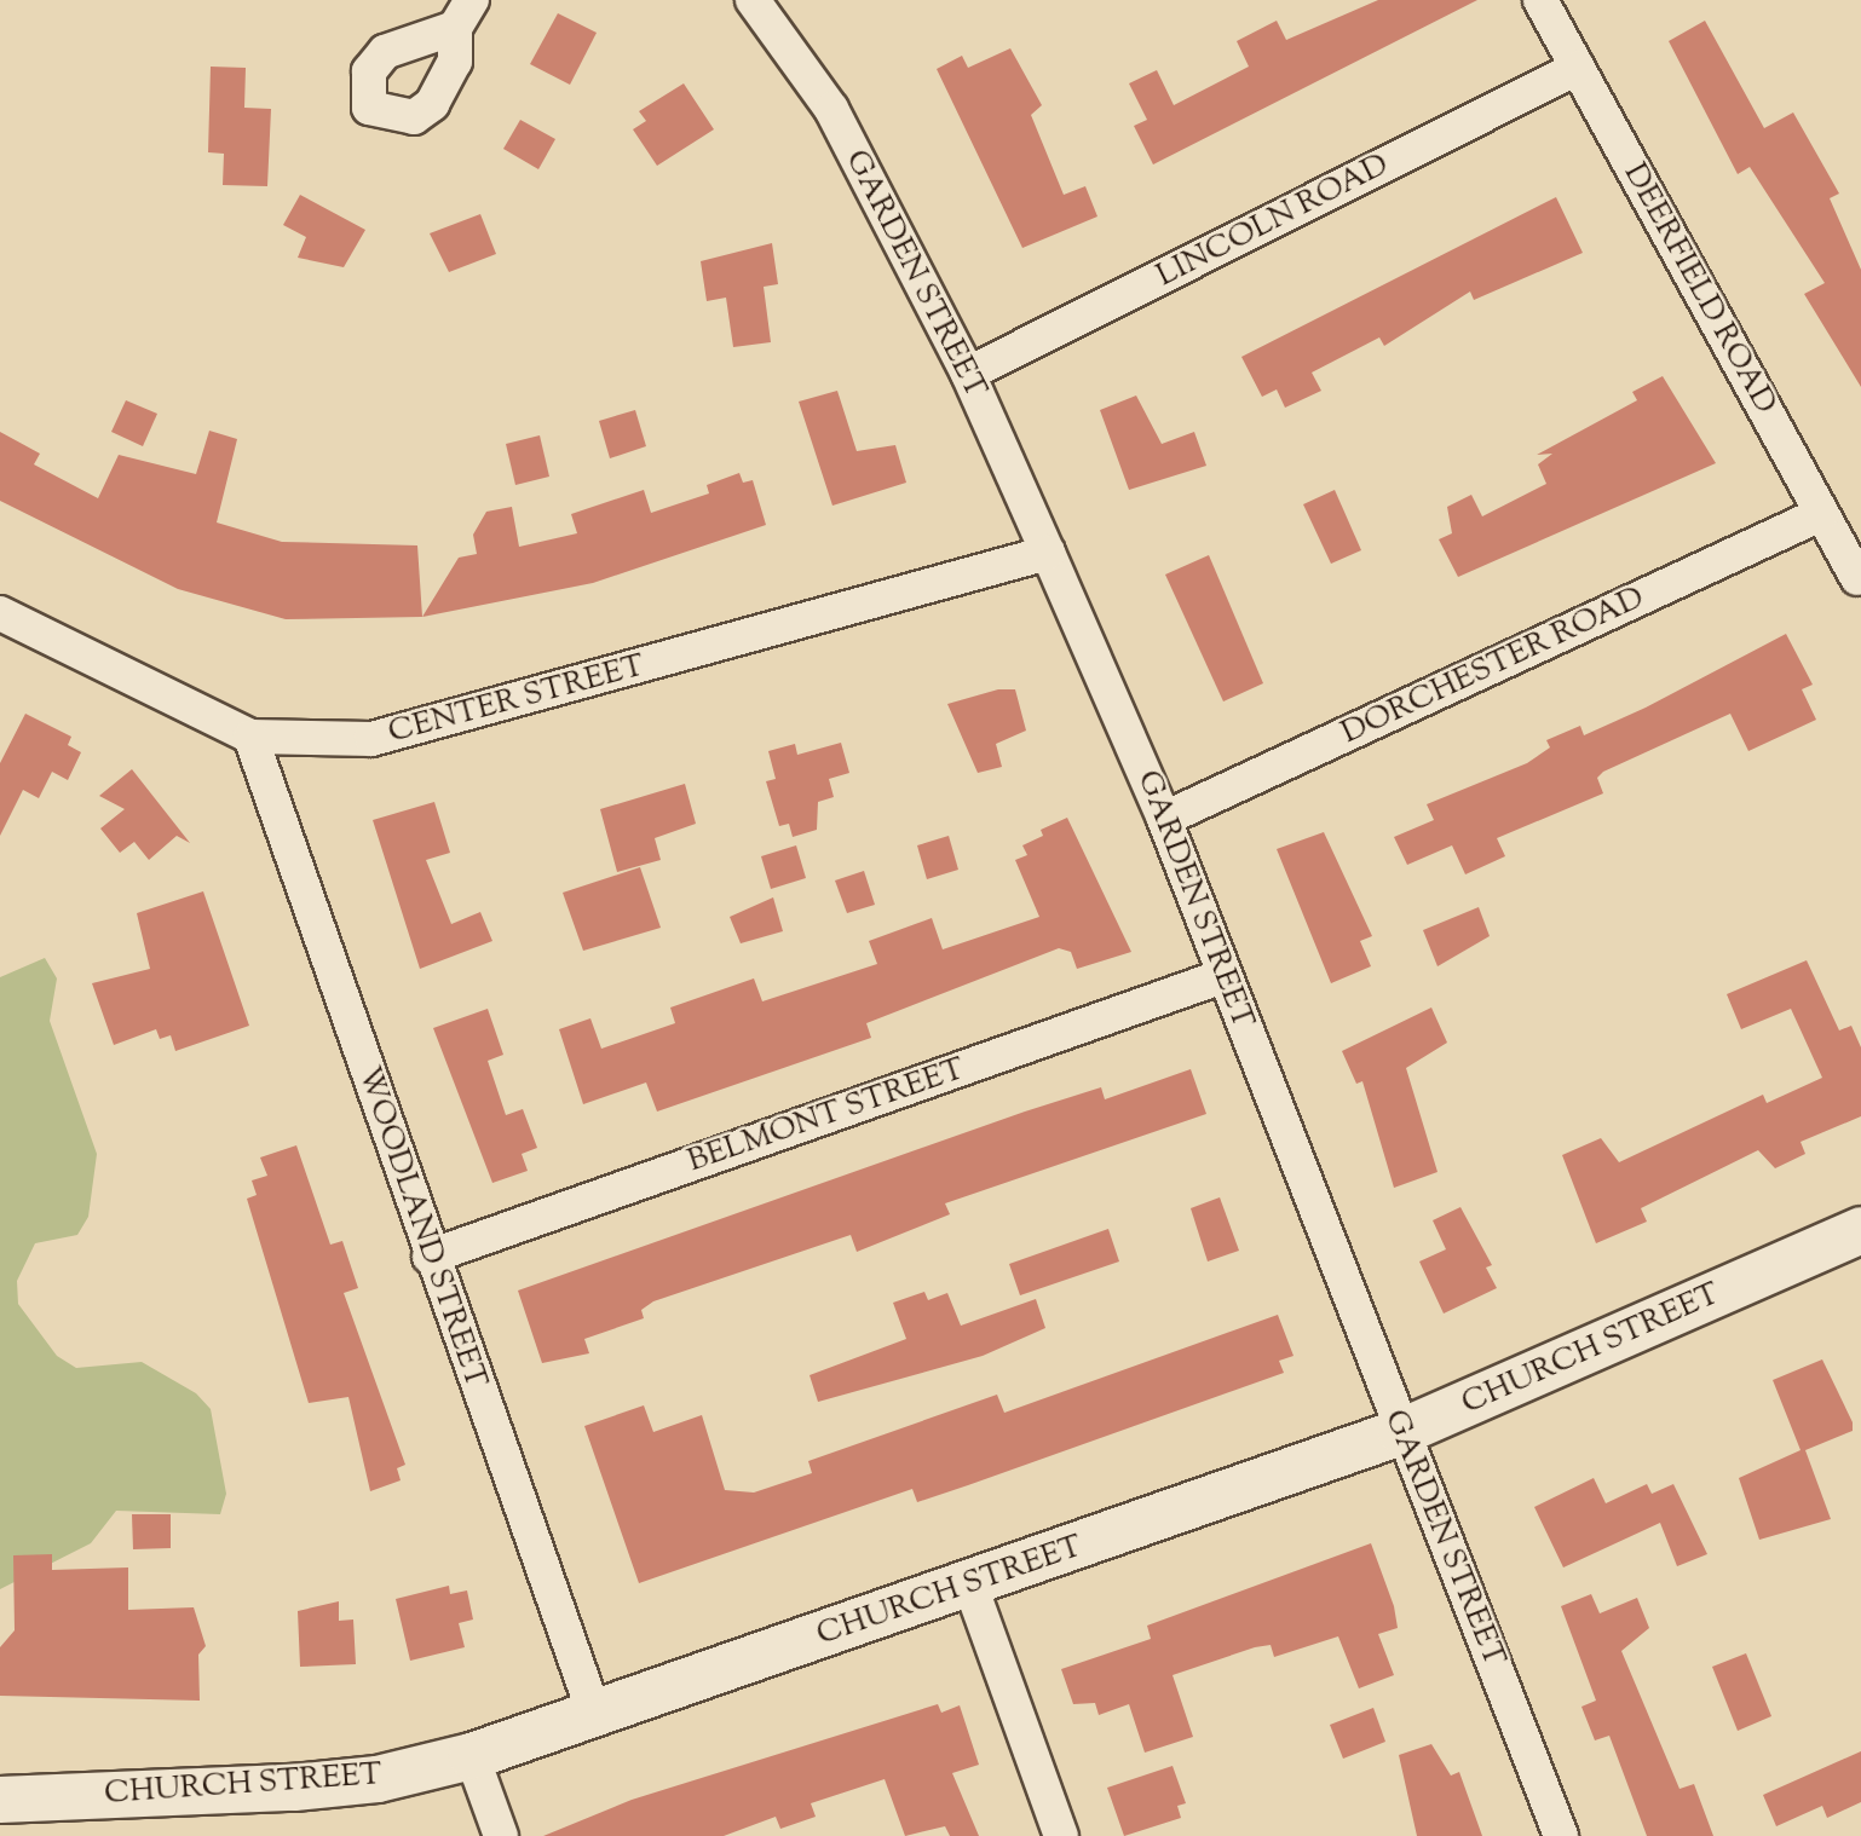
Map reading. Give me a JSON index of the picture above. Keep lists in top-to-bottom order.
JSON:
{
  "streets": {
    "street": [
      "LINCOLN ROAD",
      "GARDEN STREET",
      "DEERFIELD ROAD",
      "DORCHESTER ROAD",
      "CENTER STREET",
      "BELMONT STREET",
      "WOODLAND STREET",
      "CHURCH STREET"
    ]
  },
  "crossings": [
    ["LINCOLN ROAD", "GARDEN STREET"],
    ["LINCOLN ROAD", "DEERFIELD ROAD"],
    ["GARDEN STREET", "DORCHESTER ROAD"],
    ["GARDEN STREET", "CENTER STREET"],
    ["GARDEN STREET", "BELMONT STREET"],
    ["GARDEN STREET", "CHURCH STREET"],
    ["DEERFIELD ROAD", "DORCHESTER ROAD"],
    ["CENTER STREET", "WOODLAND STREET"],
    ["BELMONT STREET", "WOODLAND STREET"],
    ["WOODLAND STREET", "CHURCH STREET"]
  ]
}
